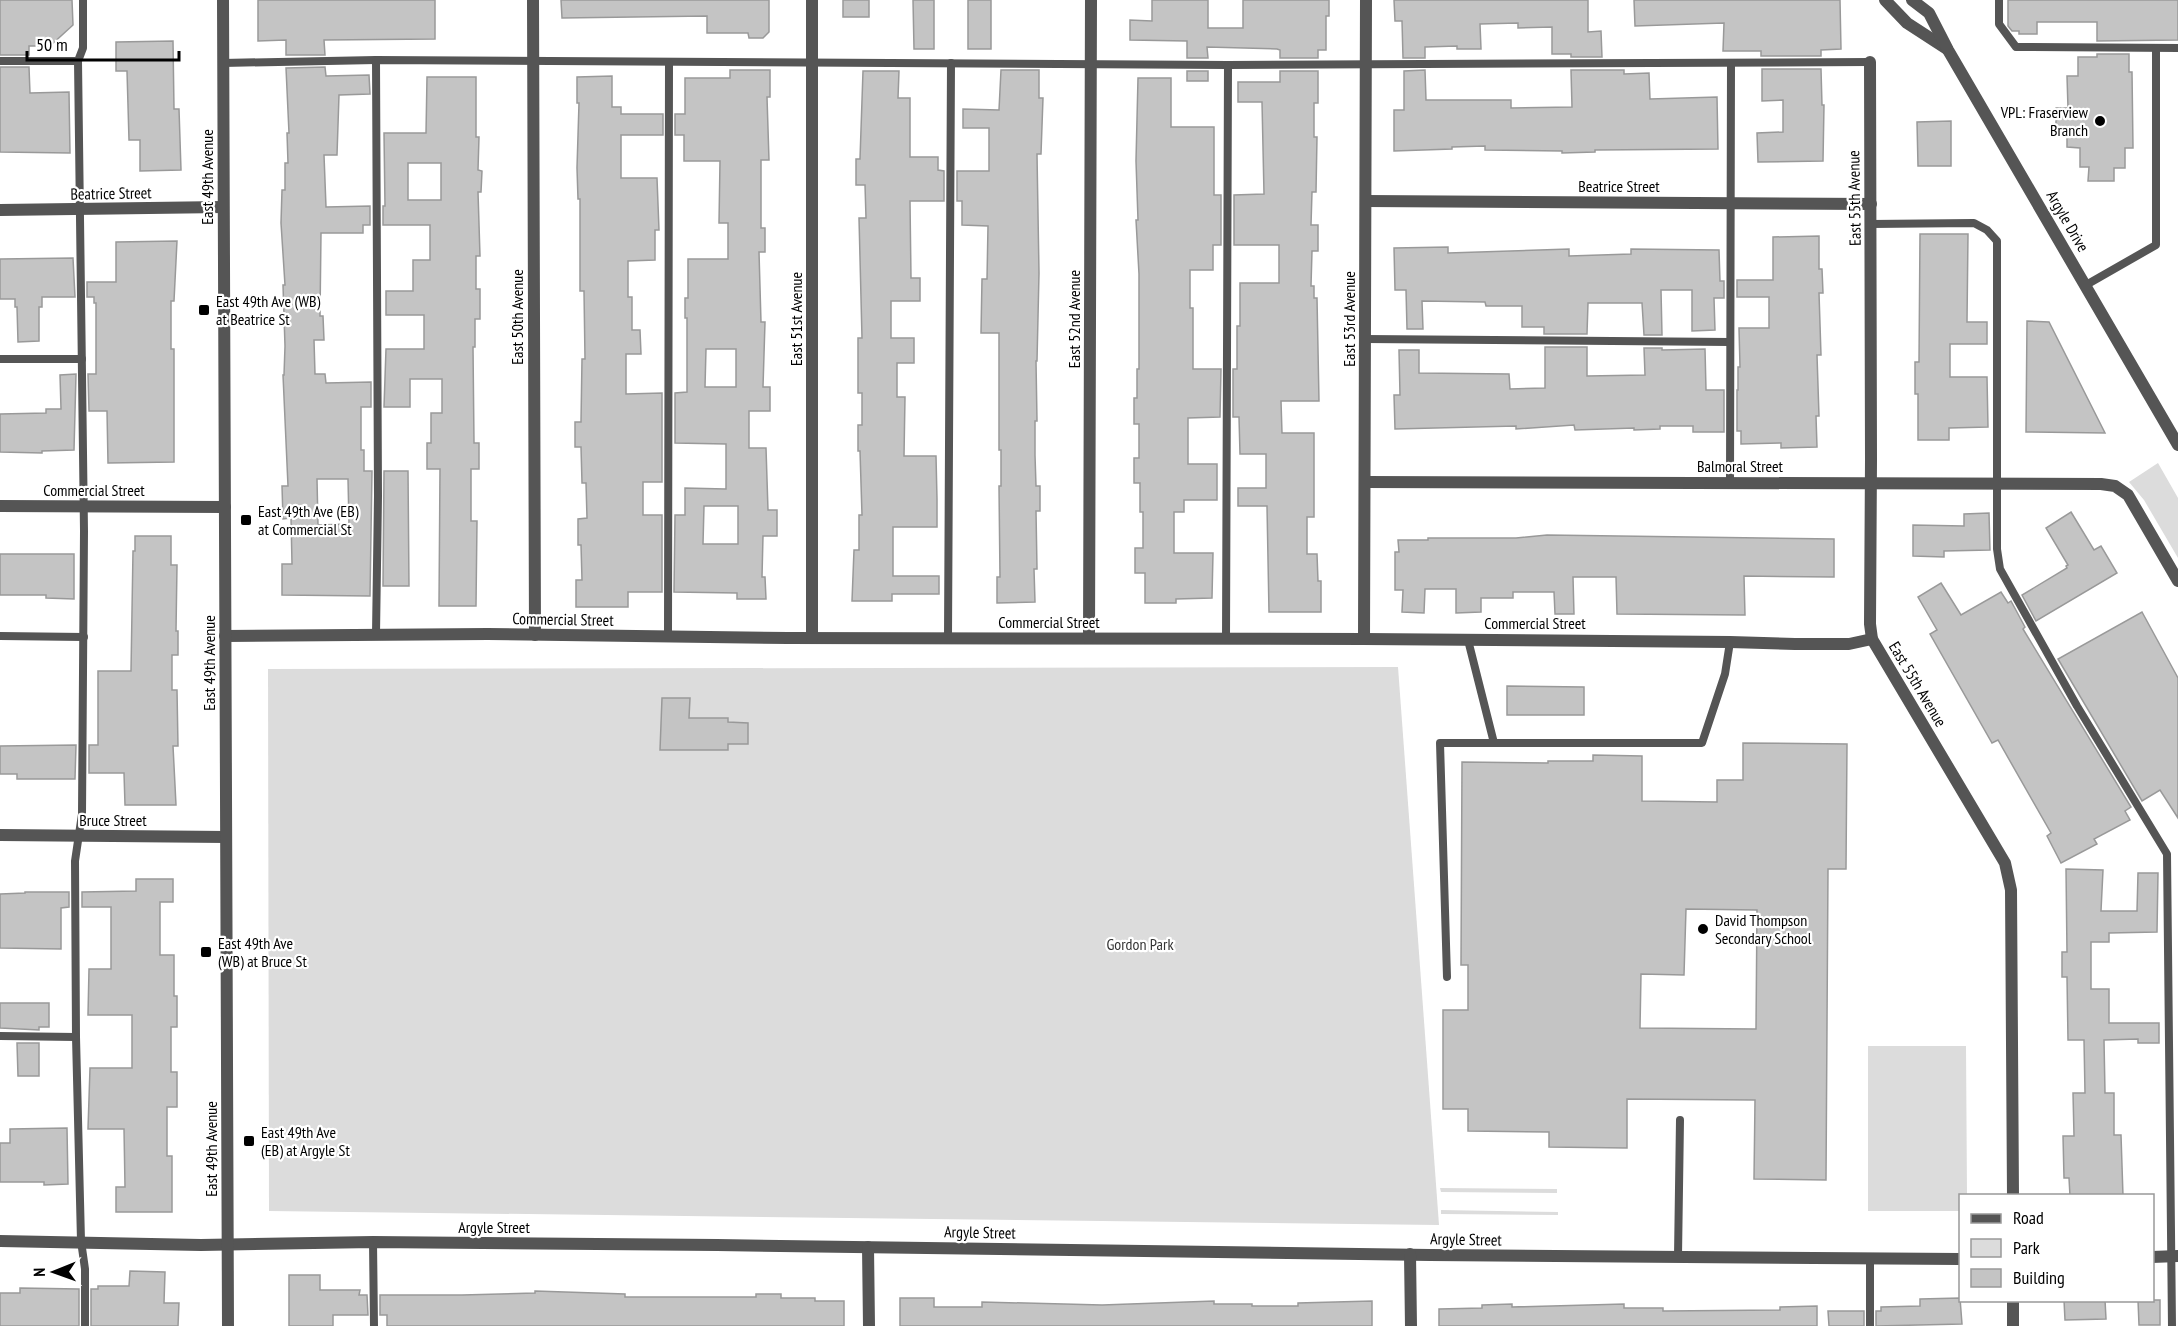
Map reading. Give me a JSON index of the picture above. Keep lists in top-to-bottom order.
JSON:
{
  "streets": {
    "street": [
      "East 49th Avenue",
      "Beatrice Street",
      "East 55th Avenue",
      "Argyle Drive",
      "East 50th Avenue",
      "East 51st Avenue",
      "East 52nd Avenue",
      "East 53rd Avenue",
      "Balmoral Street",
      "Commercial Street",
      "Bruce Street",
      "Argyle Street"
    ]
  },
  "crossings": [
    ["East 49th Avenue", "Beatrice Street"],
    ["East 49th Avenue", "Commercial Street"],
    ["East 49th Avenue", "Bruce Street"],
    ["East 49th Avenue", "Argyle Street"],
    ["Beatrice Street", "East 55th Avenue"],
    ["Beatrice Street", "East 53rd Avenue"],
    ["East 55th Avenue", "Balmoral Street"],
    ["East 55th Avenue", "Commercial Street"],
    ["East 50th Avenue", "Commercial Street"],
    ["East 51st Avenue", "Commercial Street"],
    ["East 52nd Avenue", "Commercial Street"],
    ["East 53rd Avenue", "Balmoral Street"],
    ["East 53rd Avenue", "Commercial Street"]
  ],
  "parks": ["Gordon Park"],
  "places": {
    "other": ["VPL: Fraserview Branch", "David Thompson Secondary School"],
    "transit": [
      "East 49th Ave (WB) at Beatrice St",
      "East 49th Ave (EB) at Commercial St",
      "East 49th Ave (WB) at Bruce St",
      "East 49th Ave (EB) at Argyle St"
    ]
  },
  "legend": ["Road", "Park", "Building"],
  "scale_bar": "50 m",
  "north": "left"
}
